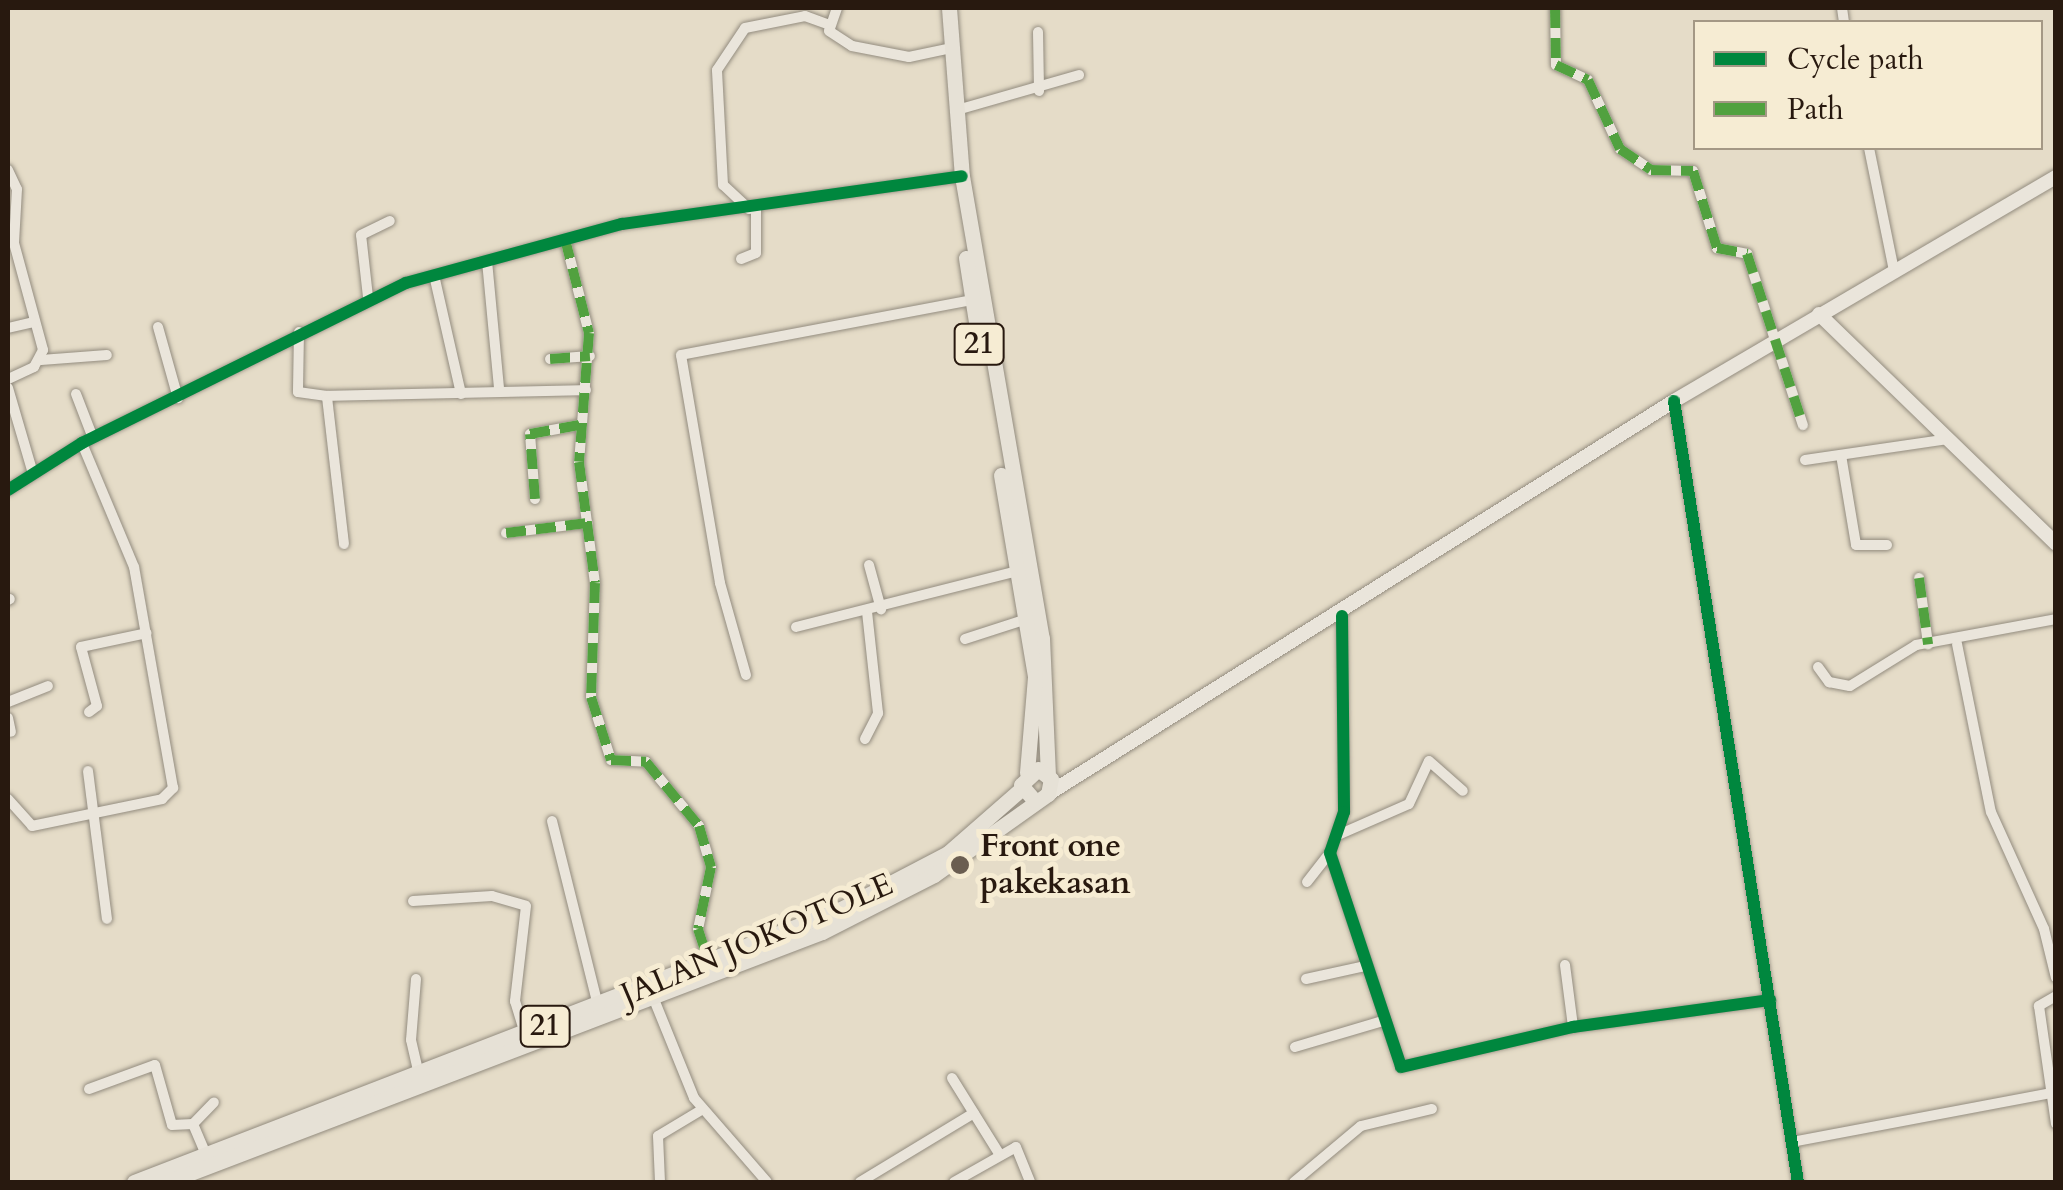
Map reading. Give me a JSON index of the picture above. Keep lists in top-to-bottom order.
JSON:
{
  "streets": {
    "highway": ["21", "JALAN JOKOTOLE"]
  },
  "crossings": [
    ["21", "JALAN JOKOTOLE"]
  ],
  "places": ["Front one pakekasan"],
  "legend": ["Cycle path", "Path"]
}
